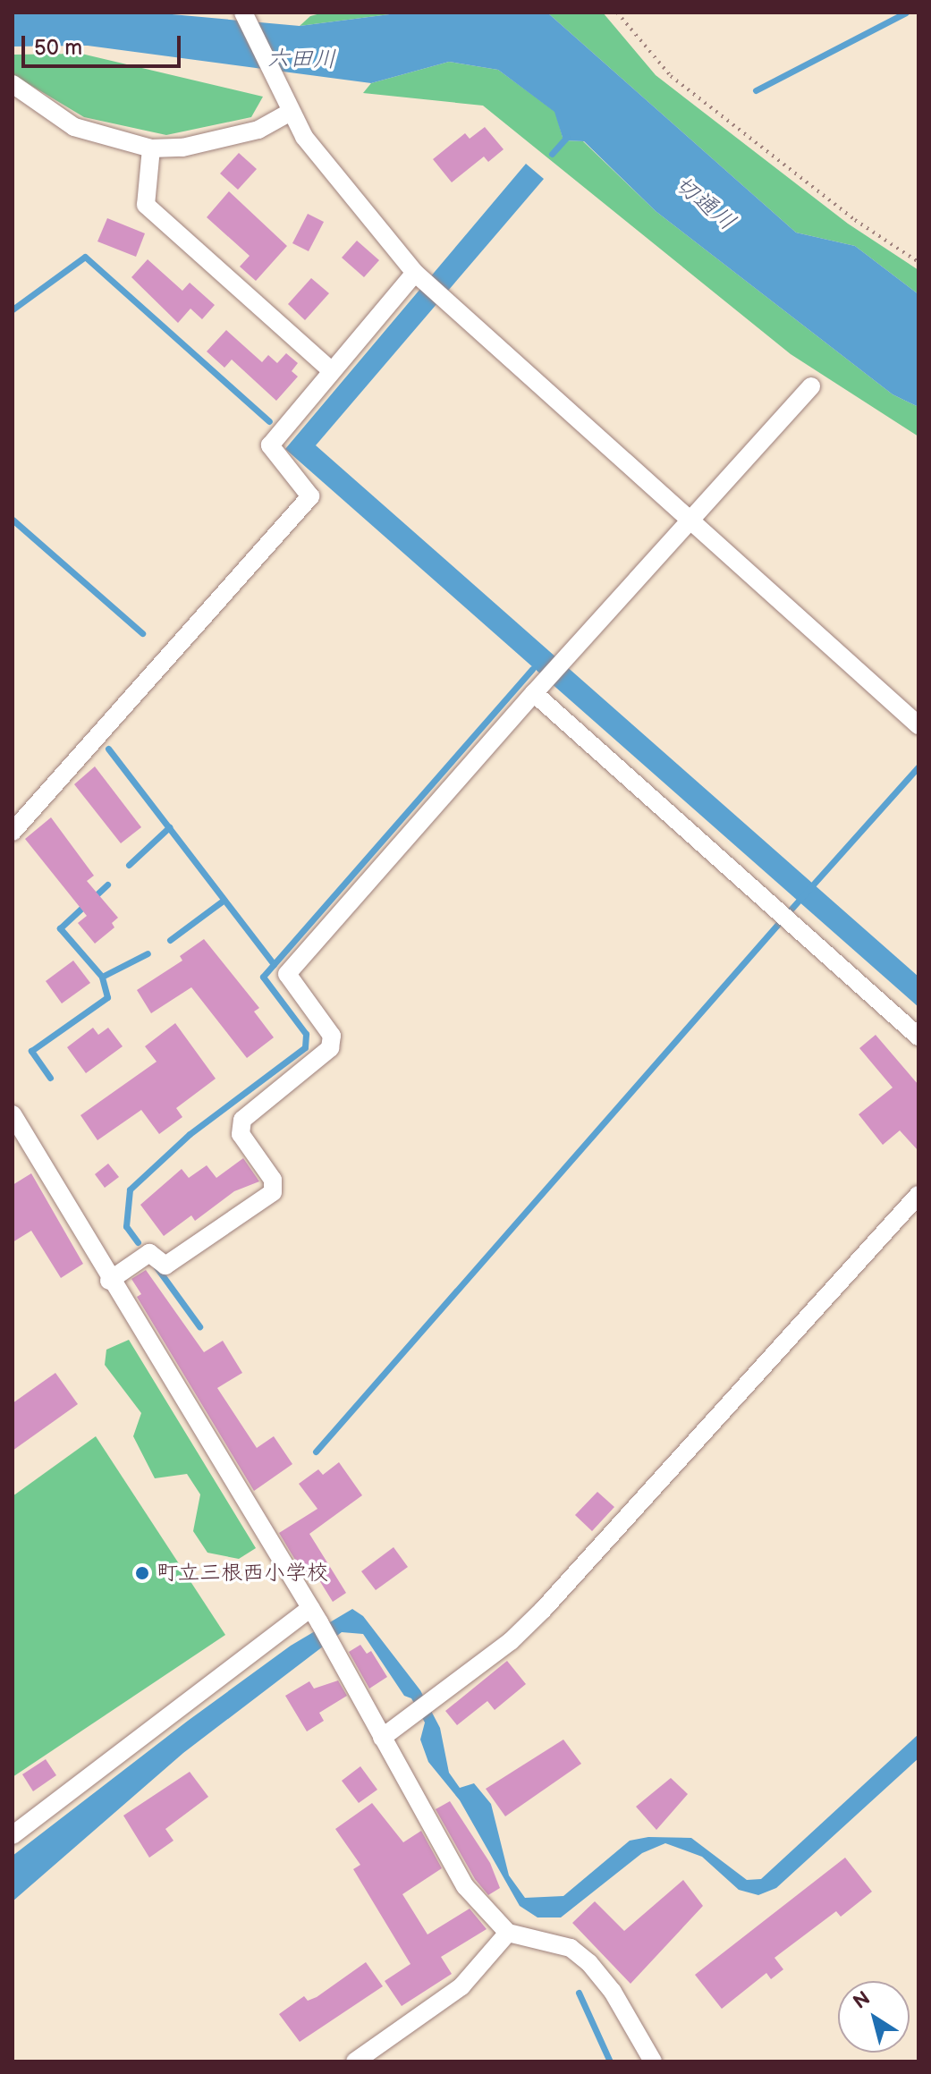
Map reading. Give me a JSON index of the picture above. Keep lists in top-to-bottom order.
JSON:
{
  "water": ["六田川", "切通川"],
  "places": ["町立三根西小学校"],
  "scale_bar": "50 m",
  "north": "top left"
}
